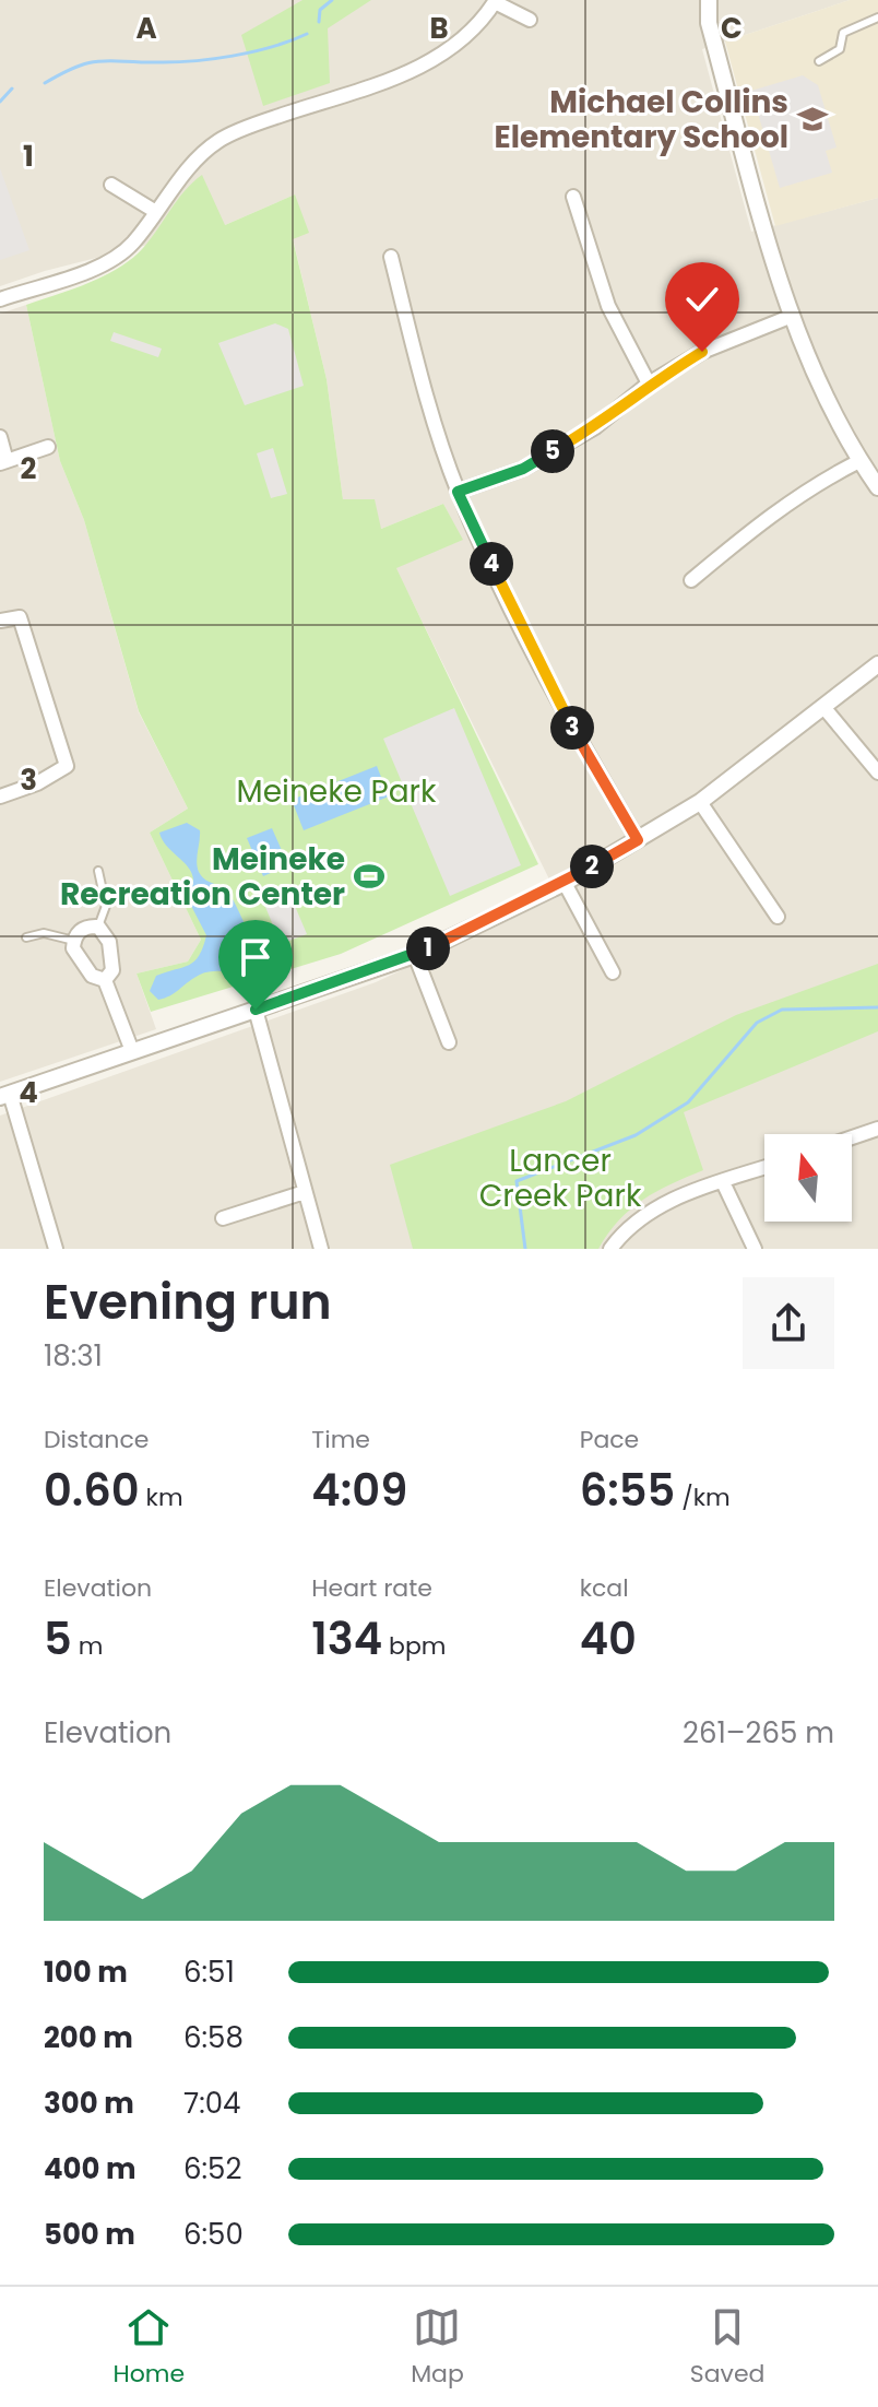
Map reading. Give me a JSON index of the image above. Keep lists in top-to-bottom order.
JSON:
{
  "parks": ["Meineke Park", "Lancer Creek Park"],
  "places": {
    "school or university": ["Michael Collins Elementary School"],
    "sports": ["Meineke Recreation Center"]
  },
  "north": "top",
  "page": {
    "pins": [
      "5",
      "4",
      "3",
      "2",
      "1"
    ],
    "heading": ["Evening run", "18:31"],
    "stats": [
      ["Distance", "0.60 km"],
      ["Time", "4:09"],
      ["Pace", "6:55 /km"],
      ["Elevation", "5 m"],
      ["Heart rate", "134 bpm"],
      ["kcal", "40"]
    ],
    "chart": ["Elevation", "261–265 m"],
    "list": [
      {
        "name": "100 m",
        "note": "6:51"
      },
      {
        "name": "200 m",
        "note": "6:58"
      },
      {
        "name": "300 m",
        "note": "7:04"
      },
      {
        "name": "400 m",
        "note": "6:52"
      },
      {
        "name": "500 m",
        "note": "6:50"
      }
    ],
    "tabs": ["Home", "Map", "Saved"]
  },
  "grid": {
    "columns": ["A", "B", "C"],
    "rows": [
      "1",
      "2",
      "3",
      "4"
    ]
  }
}
